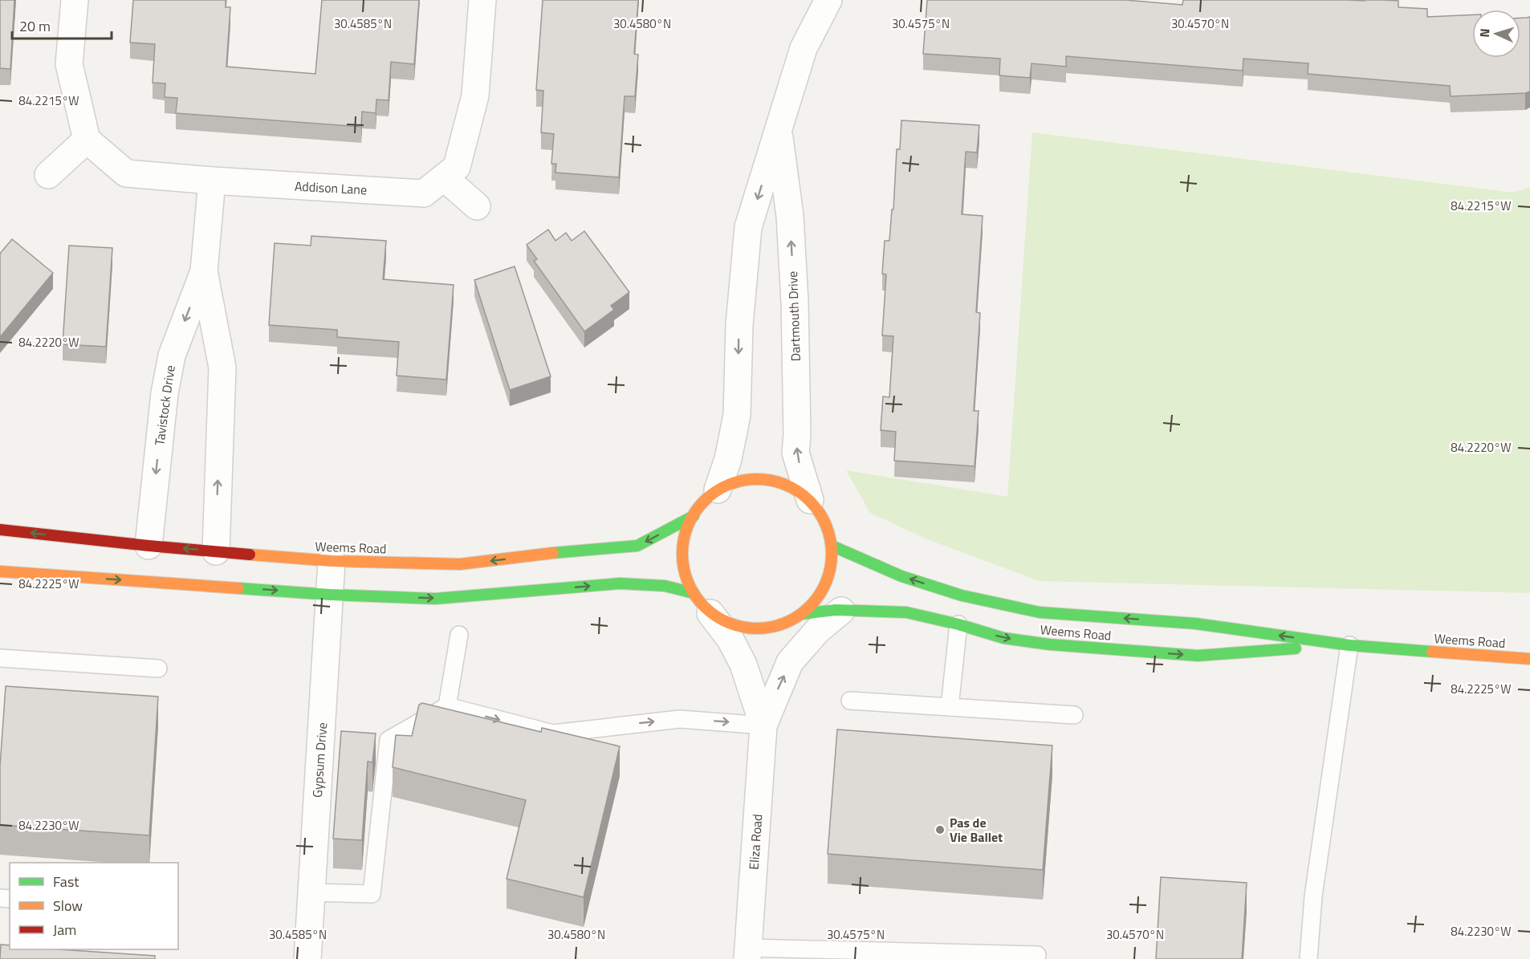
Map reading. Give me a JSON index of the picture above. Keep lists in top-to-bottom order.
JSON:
{
  "streets": {
    "street": [
      "Addison Lane",
      "Dartmouth Drive",
      "Tavistock Drive",
      "Weems Road",
      "Gypsum Drive",
      "Eliza Road"
    ]
  },
  "crossings": [
    ["Addison Lane", "Tavistock Drive"],
    ["Dartmouth Drive", "Weems Road"],
    ["Dartmouth Drive", "Eliza Road"],
    ["Tavistock Drive", "Weems Road"],
    ["Weems Road", "Gypsum Drive"],
    ["Weems Road", "Eliza Road"]
  ],
  "places": ["Pas de Vie Ballet"],
  "legend": ["Fast", "Slow", "Jam"],
  "scale_bar": "20 m",
  "north": "left",
  "coordinates": [
    "30.4585°N",
    "30.4580°N",
    "30.4575°N",
    "30.4570°N",
    "84.2215°W",
    "84.2220°W",
    "84.2225°W",
    "84.2230°W"
  ]
}
